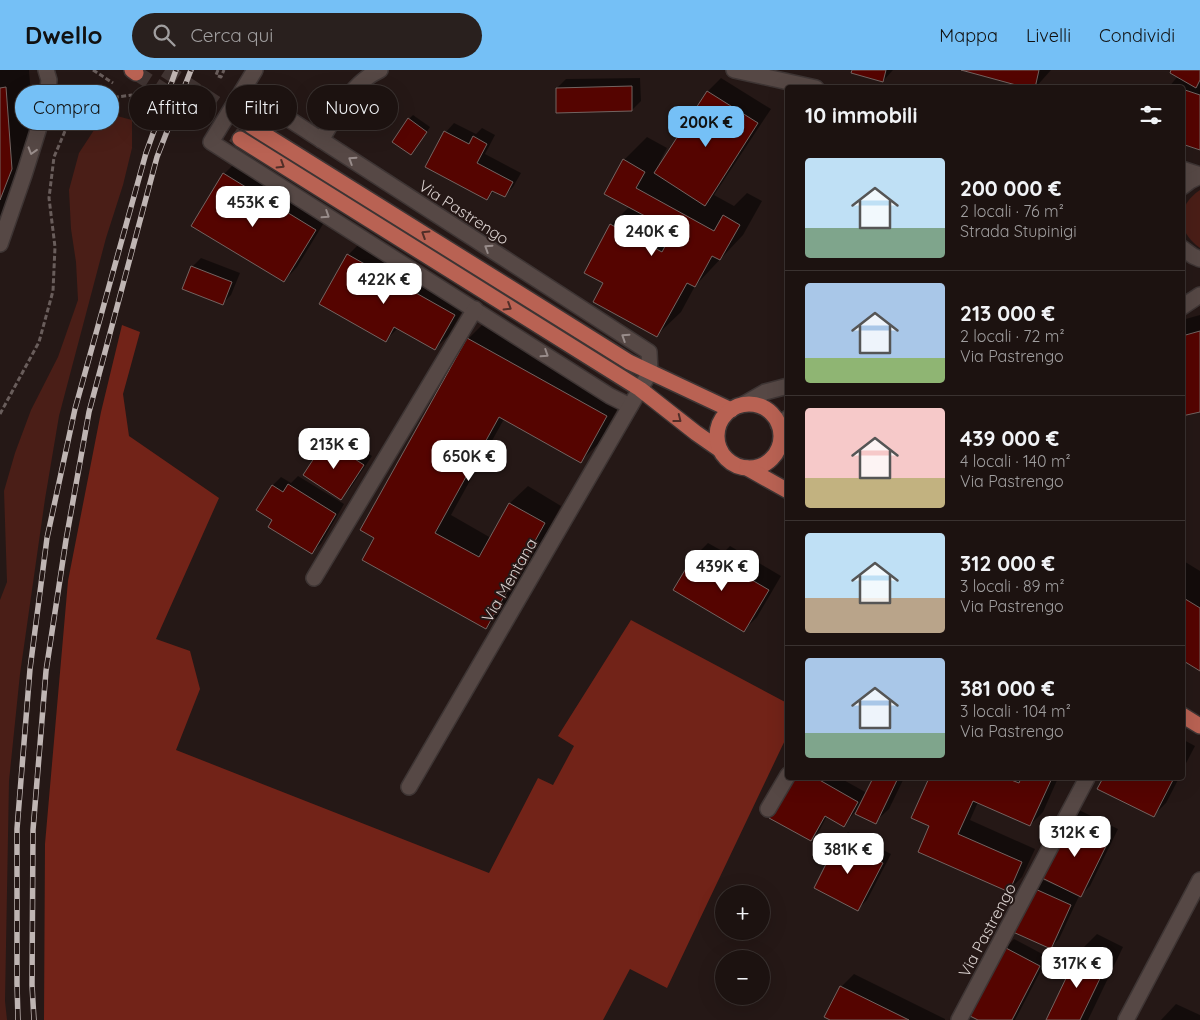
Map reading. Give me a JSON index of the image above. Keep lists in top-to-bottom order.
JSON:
{
  "streets": {
    "street": ["Via Pastrengo", "Via Mentana"]
  },
  "page": {
    "header": "Dwello",
    "search": "Cerca qui",
    "nav": ["Mappa", "Livelli", "Condividi"],
    "chip": [
      "Compra",
      "Affitta",
      "Filtri",
      "Nuovo"
    ],
    "heading": "10 immobili",
    "price": [
      "200K €",
      "453K €",
      "240K €",
      "422K €",
      "213K €",
      "650K €",
      "439K €",
      "312K €",
      "381K €",
      "317K €"
    ],
    "list": [
      {
        "name": "200 000 €",
        "note": "2 locali · 76 m² · Strada Stupinigi"
      },
      {
        "name": "213 000 €",
        "note": "2 locali · 72 m² · Via Pastrengo"
      },
      {
        "name": "439 000 €",
        "note": "4 locali · 140 m² · Via Pastrengo"
      },
      {
        "name": "312 000 €",
        "note": "3 locali · 89 m² · Via Pastrengo"
      },
      {
        "name": "381 000 €",
        "note": "3 locali · 104 m² · Via Pastrengo"
      }
    ],
    "map_buttons": ["+", "−"]
  }
}
